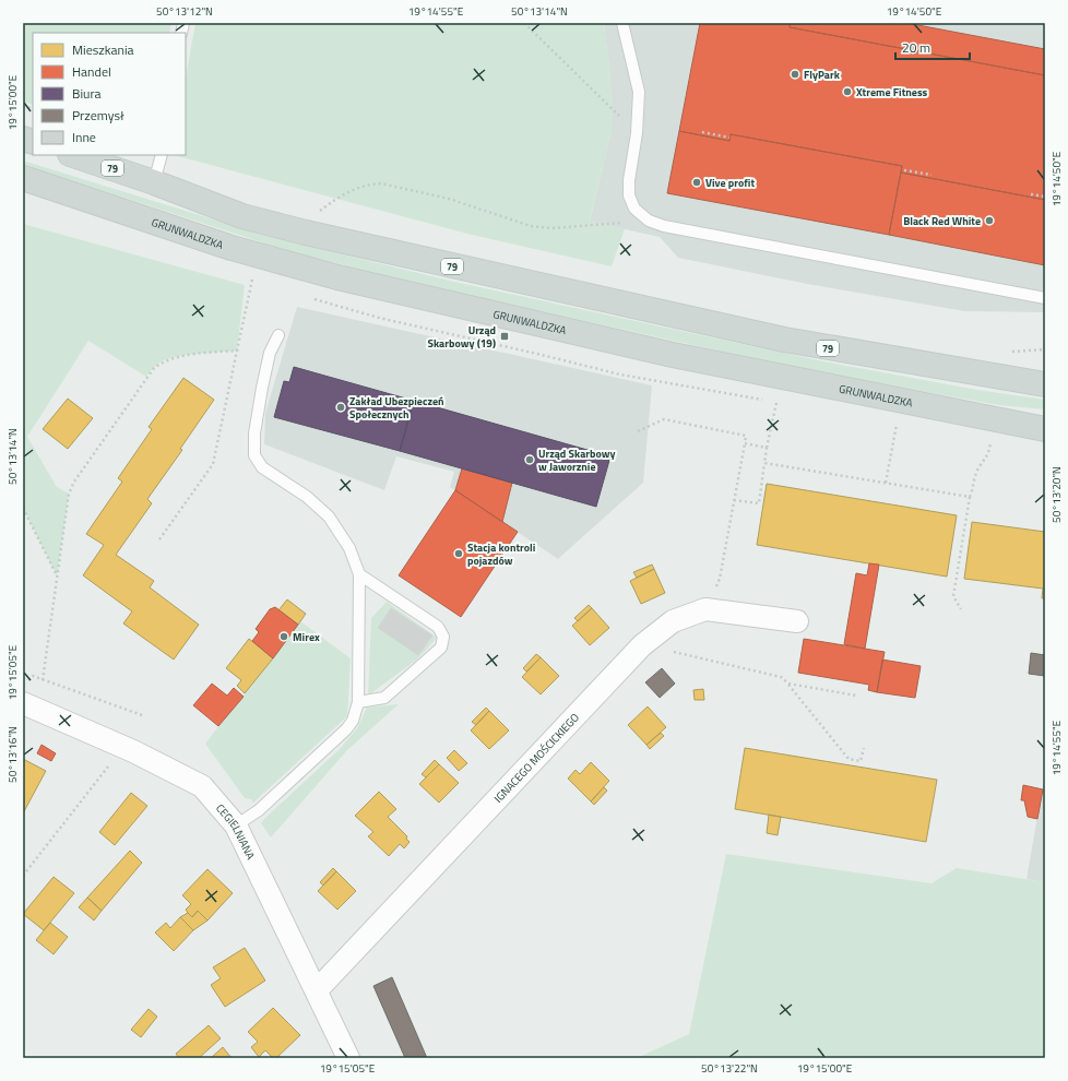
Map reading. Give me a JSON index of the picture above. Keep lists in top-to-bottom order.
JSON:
{
  "streets": {
    "main road": ["79", "GRUNWALDZKA"],
    "street": ["IGNACEGO MOŚCICKIEGO", "CEGIELNIANA"]
  },
  "crossings": [
    ["IGNACEGO MOŚCICKIEGO", "CEGIELNIANA"]
  ],
  "places": {
    "other": [
      "FlyPark",
      "Xtreme Fitness",
      "Vive profit",
      "Black Red White",
      "Zakład Ubezpieczeń Społecznych",
      "Urząd Skarbowy w Jaworznie",
      "Stacja kontroli pojazdów",
      "Mirex"
    ],
    "transit": ["Urząd Skarbowy (19)"]
  },
  "legend": [
    "Mieszkania",
    "Handel",
    "Biura",
    "Przemysł",
    "Inne"
  ],
  "scale_bar": "20 m",
  "coordinates": [
    "50°13'12\"N",
    "19°14'55\"E",
    "50°13'14\"N",
    "19°14'50\"E",
    "19°15'00\"E",
    "50°13'20\"N",
    "19°15'05\"E",
    "50°13'16\"N",
    "50°13'22\"N"
  ]
}
